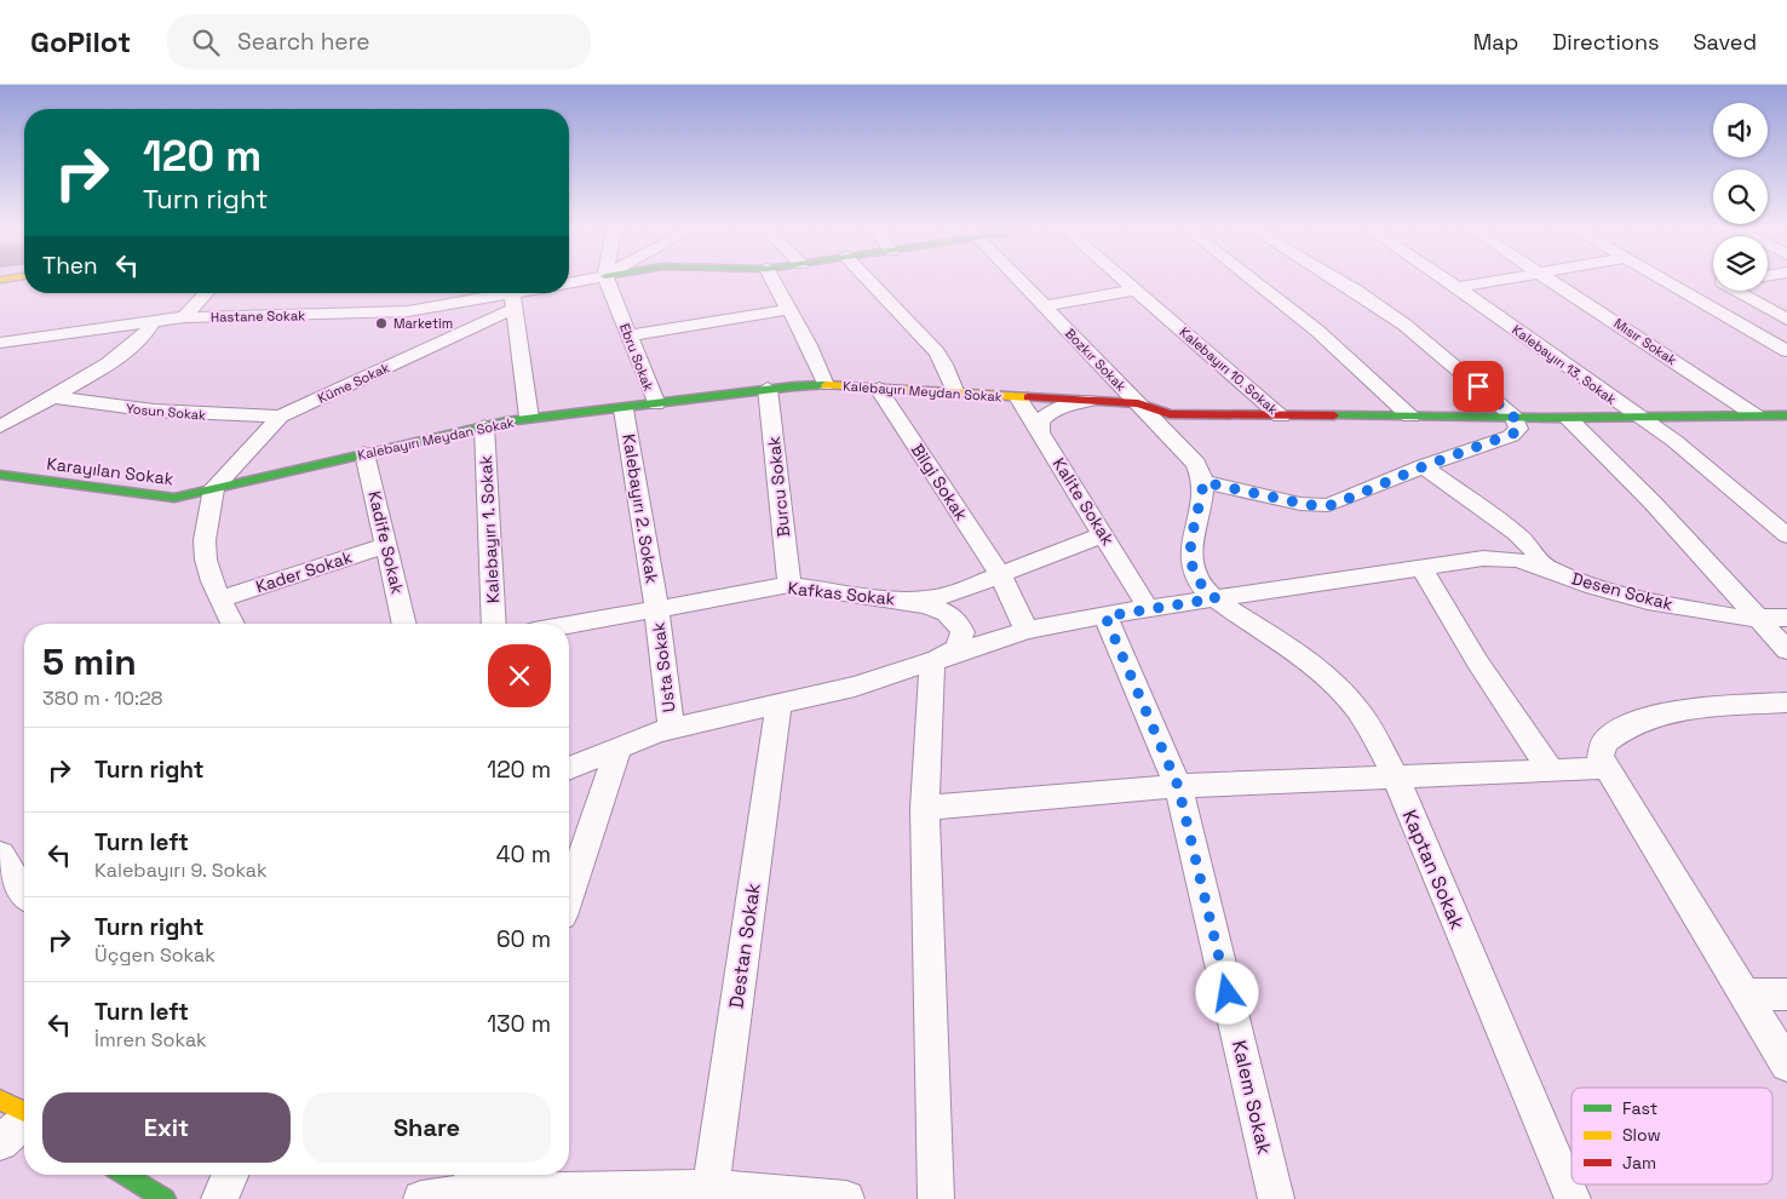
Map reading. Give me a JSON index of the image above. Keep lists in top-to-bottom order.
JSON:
{
  "streets": {
    "street": [
      "Hastane Sokak",
      "Mısır Sokak",
      "Ebru Sokak",
      "Bozkır Sokak",
      "Kalebayırı 13. Sokak",
      "Kalebayırı 10. Sokak",
      "Küme Sokak",
      "Kalebayırı Meydan Sokak",
      "Yosun Sokak",
      "Karayılan Sokak",
      "Bilgi Sokak",
      "Burcu Sokak",
      "Kalite Sokak",
      "Kalebayırı 2. Sokak",
      "Kalebayırı 1. Sokak",
      "Kadife Sokak",
      "Kader Sokak",
      "Desen Sokak",
      "Kafkas Sokak",
      "Usta Sokak",
      "Kaptan Sokak",
      "Destan Sokak",
      "Kalem Sokak"
    ]
  },
  "crossings": [
    ["Hastane Sokak", "Küme Sokak"],
    ["Mısır Sokak", "Kalebayırı Meydan Sokak"],
    ["Ebru Sokak", "Kalebayırı Meydan Sokak"],
    ["Bozkır Sokak", "Kalebayırı Meydan Sokak"],
    ["Bozkır Sokak", "Kaptan Sokak"],
    ["Kalebayırı 13. Sokak", "Kalebayırı Meydan Sokak"],
    ["Kalebayırı 10. Sokak", "Kalebayırı Meydan Sokak"],
    ["Küme Sokak", "Kalebayırı Meydan Sokak"],
    ["Küme Sokak", "Yosun Sokak"],
    ["Küme Sokak", "Karayılan Sokak"],
    ["Kalebayırı Meydan Sokak", "Karayılan Sokak"],
    ["Kalebayırı Meydan Sokak", "Bilgi Sokak"],
    ["Kalebayırı Meydan Sokak", "Burcu Sokak"],
    ["Kalebayırı Meydan Sokak", "Kalite Sokak"],
    ["Kalebayırı Meydan Sokak", "Kalebayırı 2. Sokak"],
    ["Kalebayırı Meydan Sokak", "Kalebayırı 1. Sokak"],
    ["Kalebayırı Meydan Sokak", "Kadife Sokak"],
    ["Bilgi Sokak", "Desen Sokak"],
    ["Bilgi Sokak", "Kafkas Sokak"],
    ["Burcu Sokak", "Kafkas Sokak"],
    ["Kalite Sokak", "Desen Sokak"],
    ["Kalite Sokak", "Kafkas Sokak"],
    ["Kalebayırı 2. Sokak", "Kafkas Sokak"],
    ["Kalebayırı 2. Sokak", "Usta Sokak"],
    ["Kadife Sokak", "Kader Sokak"],
    ["Desen Sokak", "Usta Sokak"],
    ["Desen Sokak", "Kaptan Sokak"],
    ["Desen Sokak", "Destan Sokak"],
    ["Desen Sokak", "Kalem Sokak"],
    ["Kafkas Sokak", "Usta Sokak"]
  ],
  "places": ["Marketim"],
  "legend": ["Fast", "Slow", "Jam"],
  "page": {
    "header": "GoPilot",
    "search": "Search here",
    "nav": ["Map", "Directions", "Saved"],
    "turn": ["120 m", "Turn right"],
    "then": "Then",
    "heading": ["5 min", "380 m · 10:28"],
    "list": [
      {
        "name": "Turn right",
        "value": "120 m"
      },
      {
        "name": "Turn left",
        "note": "Kalebayırı 9. Sokak",
        "value": "40 m"
      },
      {
        "name": "Turn right",
        "note": "Üçgen Sokak",
        "value": "60 m"
      },
      {
        "name": "Turn left",
        "note": "İmren Sokak",
        "value": "130 m"
      }
    ],
    "buttons": ["Exit", "Share"]
  }
}
